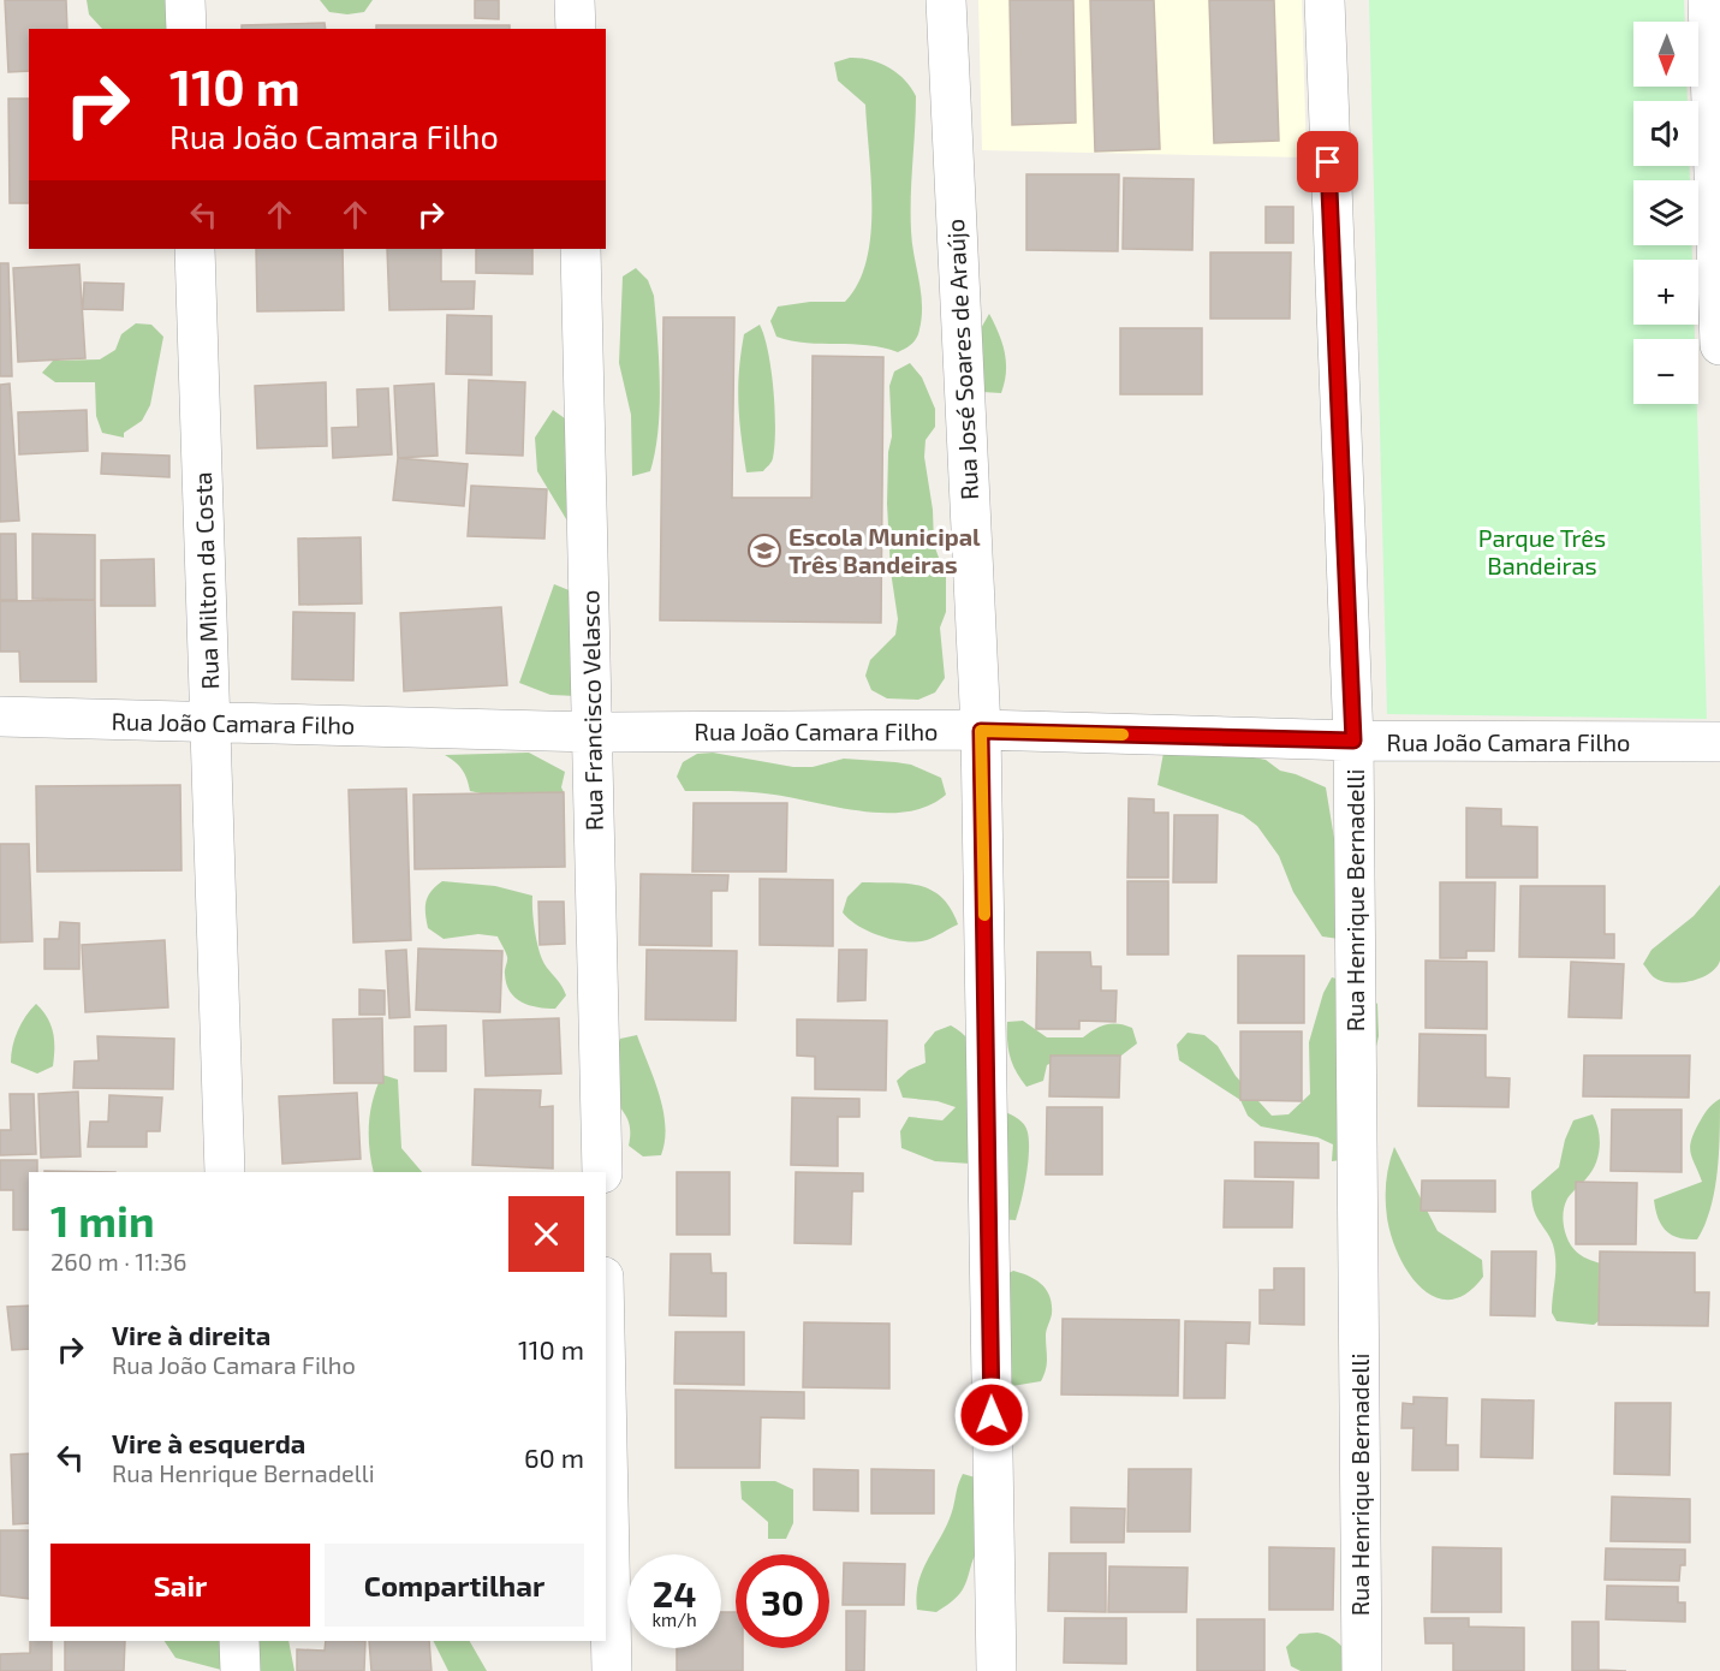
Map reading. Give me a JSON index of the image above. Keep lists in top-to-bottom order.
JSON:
{
  "streets": {
    "street": [
      "Rua José Soares de Araújo",
      "Rua Milton da Costa",
      "Rua Francisco Velasco",
      "Rua João Camara Filho",
      "Rua Henrique Bernadelli"
    ]
  },
  "crossings": [
    ["Rua José Soares de Araújo", "Rua João Camara Filho"],
    ["Rua Milton da Costa", "Rua João Camara Filho"],
    ["Rua Francisco Velasco", "Rua João Camara Filho"],
    ["Rua João Camara Filho", "Rua Henrique Bernadelli"]
  ],
  "parks": ["Parque Três Bandeiras"],
  "places": {
    "school or university": ["Escola Municipal Três Bandeiras"]
  },
  "north": "bottom",
  "page": {
    "map_buttons": ["+", "−"],
    "turn": ["110 m", "Rua João Camara Filho"],
    "heading": ["1 min", "260 m · 11:36"],
    "list": [
      {
        "name": "Vire à direita",
        "note": "Rua João Camara Filho",
        "value": "110 m"
      },
      {
        "name": "Vire à esquerda",
        "note": "Rua Henrique Bernadelli",
        "value": "60 m"
      }
    ],
    "buttons": ["Sair", "Compartilhar"],
    "speed": "24 km/h",
    "limit": "30"
  }
}
